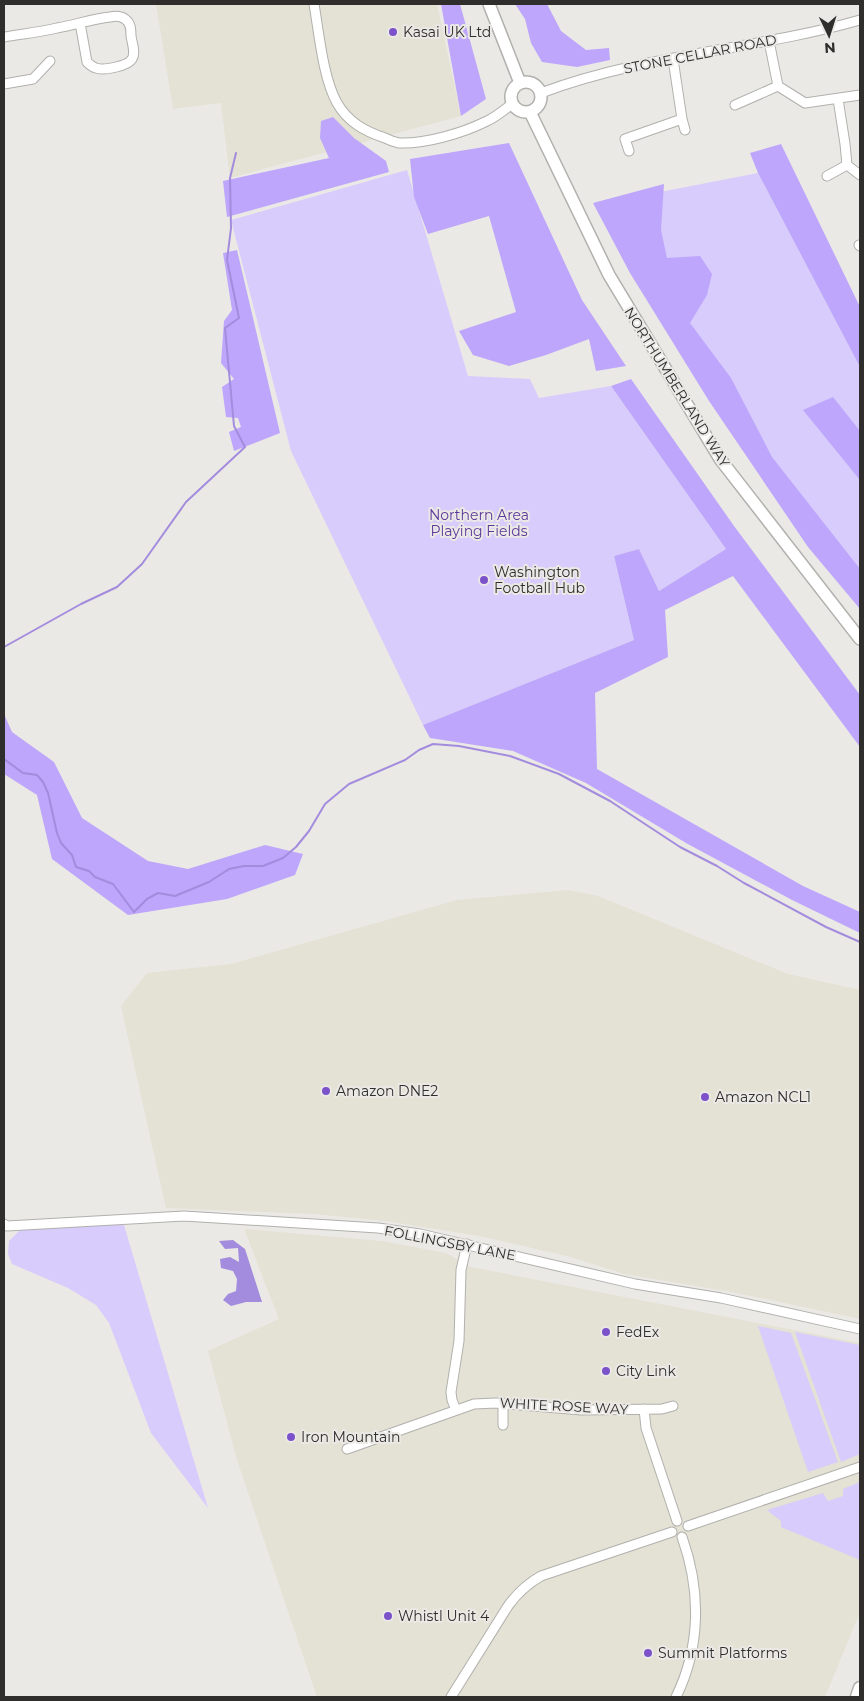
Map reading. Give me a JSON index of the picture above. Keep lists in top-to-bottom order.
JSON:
{
  "streets": {
    "main road": ["NORTHUMBERLAND WAY"],
    "street": ["STONE CELLAR ROAD", "FOLLINGSBY LANE", "WHITE ROSE WAY"]
  },
  "crossings": [
    ["STONE CELLAR ROAD", "NORTHUMBERLAND WAY"]
  ],
  "parks": ["Northern Area Playing Fields"],
  "places": [
    "Kasai UK Ltd",
    "Washington Football Hub",
    "Amazon DNE2",
    "Amazon NCL1",
    "FedEx",
    "City Link",
    "Iron Mountain",
    "Whistl Unit 4",
    "Summit Platforms"
  ],
  "north": "bottom"
}
